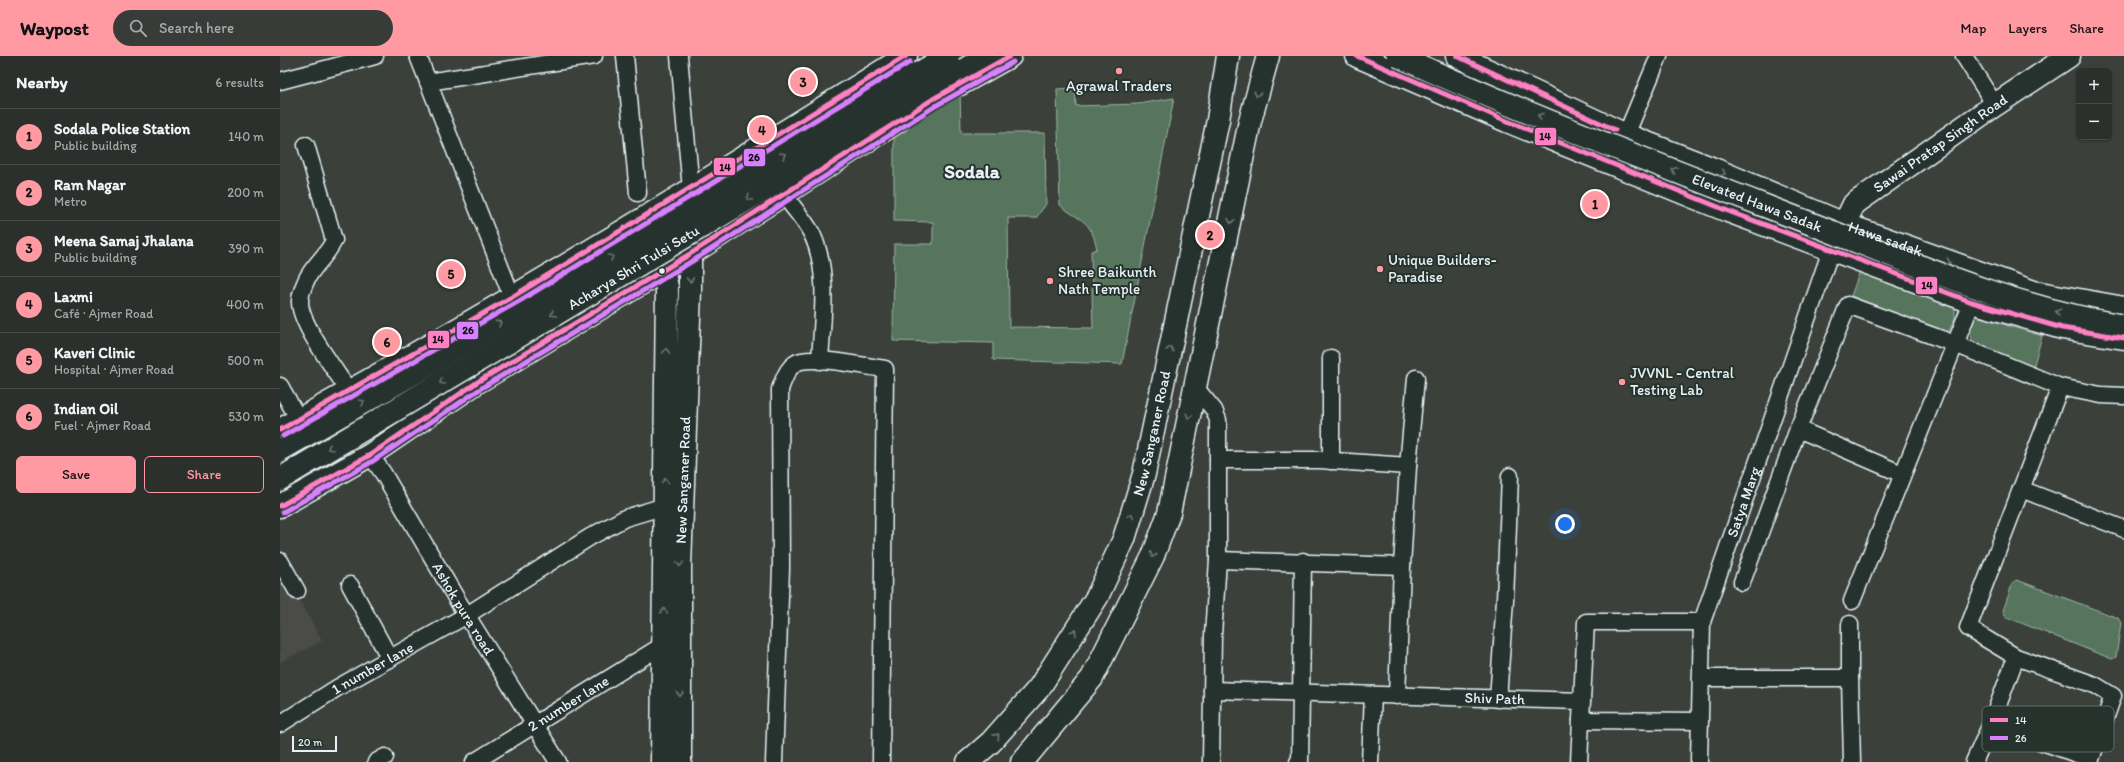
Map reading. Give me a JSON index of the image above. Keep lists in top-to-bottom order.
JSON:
{
  "streets": {
    "main road": [
      "Sawai Pratap Singh Road",
      "Elevated Hawa Sadak",
      "Hawa sadak",
      "Acharya Shri Tulsi Setu",
      "New Sanganer Road"
    ],
    "street": [
      "Satya Marg",
      "Ashok pura road",
      "1 number lane",
      "Shiv Path",
      "2 number lane"
    ]
  },
  "crossings": [
    ["Sawai Pratap Singh Road", "Hawa sadak"],
    ["Sawai Pratap Singh Road", "Satya Marg"],
    ["Hawa sadak", "Satya Marg"],
    ["New Sanganer Road", "1 number lane"],
    ["New Sanganer Road", "2 number lane"],
    ["Ashok pura road", "1 number lane"],
    ["Ashok pura road", "2 number lane"]
  ],
  "one_way": ["Elevated Hawa Sadak"],
  "districts": ["Sodala"],
  "places": [
    "Agrawal Traders",
    "Unique Builders- Paradise",
    "Shree Baikunth Nath Temple",
    "JVVNL - Central Testing Lab"
  ],
  "lines": ["transit line 14", "transit line 26"],
  "legend": ["14", "26"],
  "scale_bar": "20 m",
  "page": {
    "header": "Waypost",
    "search": "Search here",
    "nav": ["Map", "Layers", "Share"],
    "heading": ["Nearby", "6 results"],
    "pins": [
      "3",
      "4",
      "1",
      "2",
      "5",
      "6"
    ],
    "map_buttons": ["+", "−"],
    "list": [
      {
        "mark": "1",
        "name": "Sodala Police Station",
        "note": "Public building",
        "value": "140 m"
      },
      {
        "mark": "2",
        "name": "Ram Nagar",
        "note": "Metro",
        "value": "200 m"
      },
      {
        "mark": "3",
        "name": "Meena Samaj Jhalana",
        "note": "Public building",
        "value": "390 m"
      },
      {
        "mark": "4",
        "name": "Laxmi",
        "note": "Café · Ajmer Road",
        "value": "400 m"
      },
      {
        "mark": "5",
        "name": "Kaveri Clinic",
        "note": "Hospital · Ajmer Road",
        "value": "500 m"
      },
      {
        "mark": "6",
        "name": "Indian Oil",
        "note": "Fuel · Ajmer Road",
        "value": "530 m"
      }
    ],
    "buttons": ["Save", "Share"],
    "scale": "20 m"
  }
}
